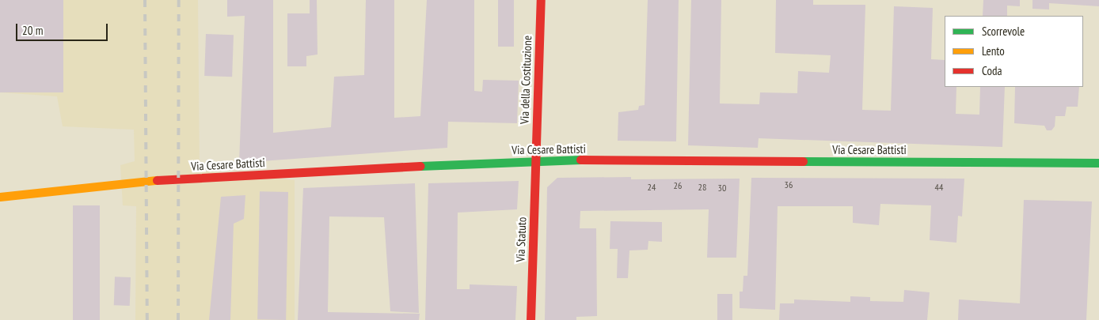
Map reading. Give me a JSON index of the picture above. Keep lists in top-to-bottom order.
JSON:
{
  "streets": {
    "street": ["Via della Costituzione", "Via Cesare Battisti", "Via Statuto"]
  },
  "crossings": [
    ["Via della Costituzione", "Via Cesare Battisti"],
    ["Via della Costituzione", "Via Statuto"],
    ["Via Cesare Battisti", "Via Statuto"]
  ],
  "house_numbers": [
    "36",
    "26",
    "24",
    "28",
    "44",
    "30"
  ],
  "legend": ["Scorrevole", "Lento", "Coda"],
  "scale_bar": "20 m"
}
